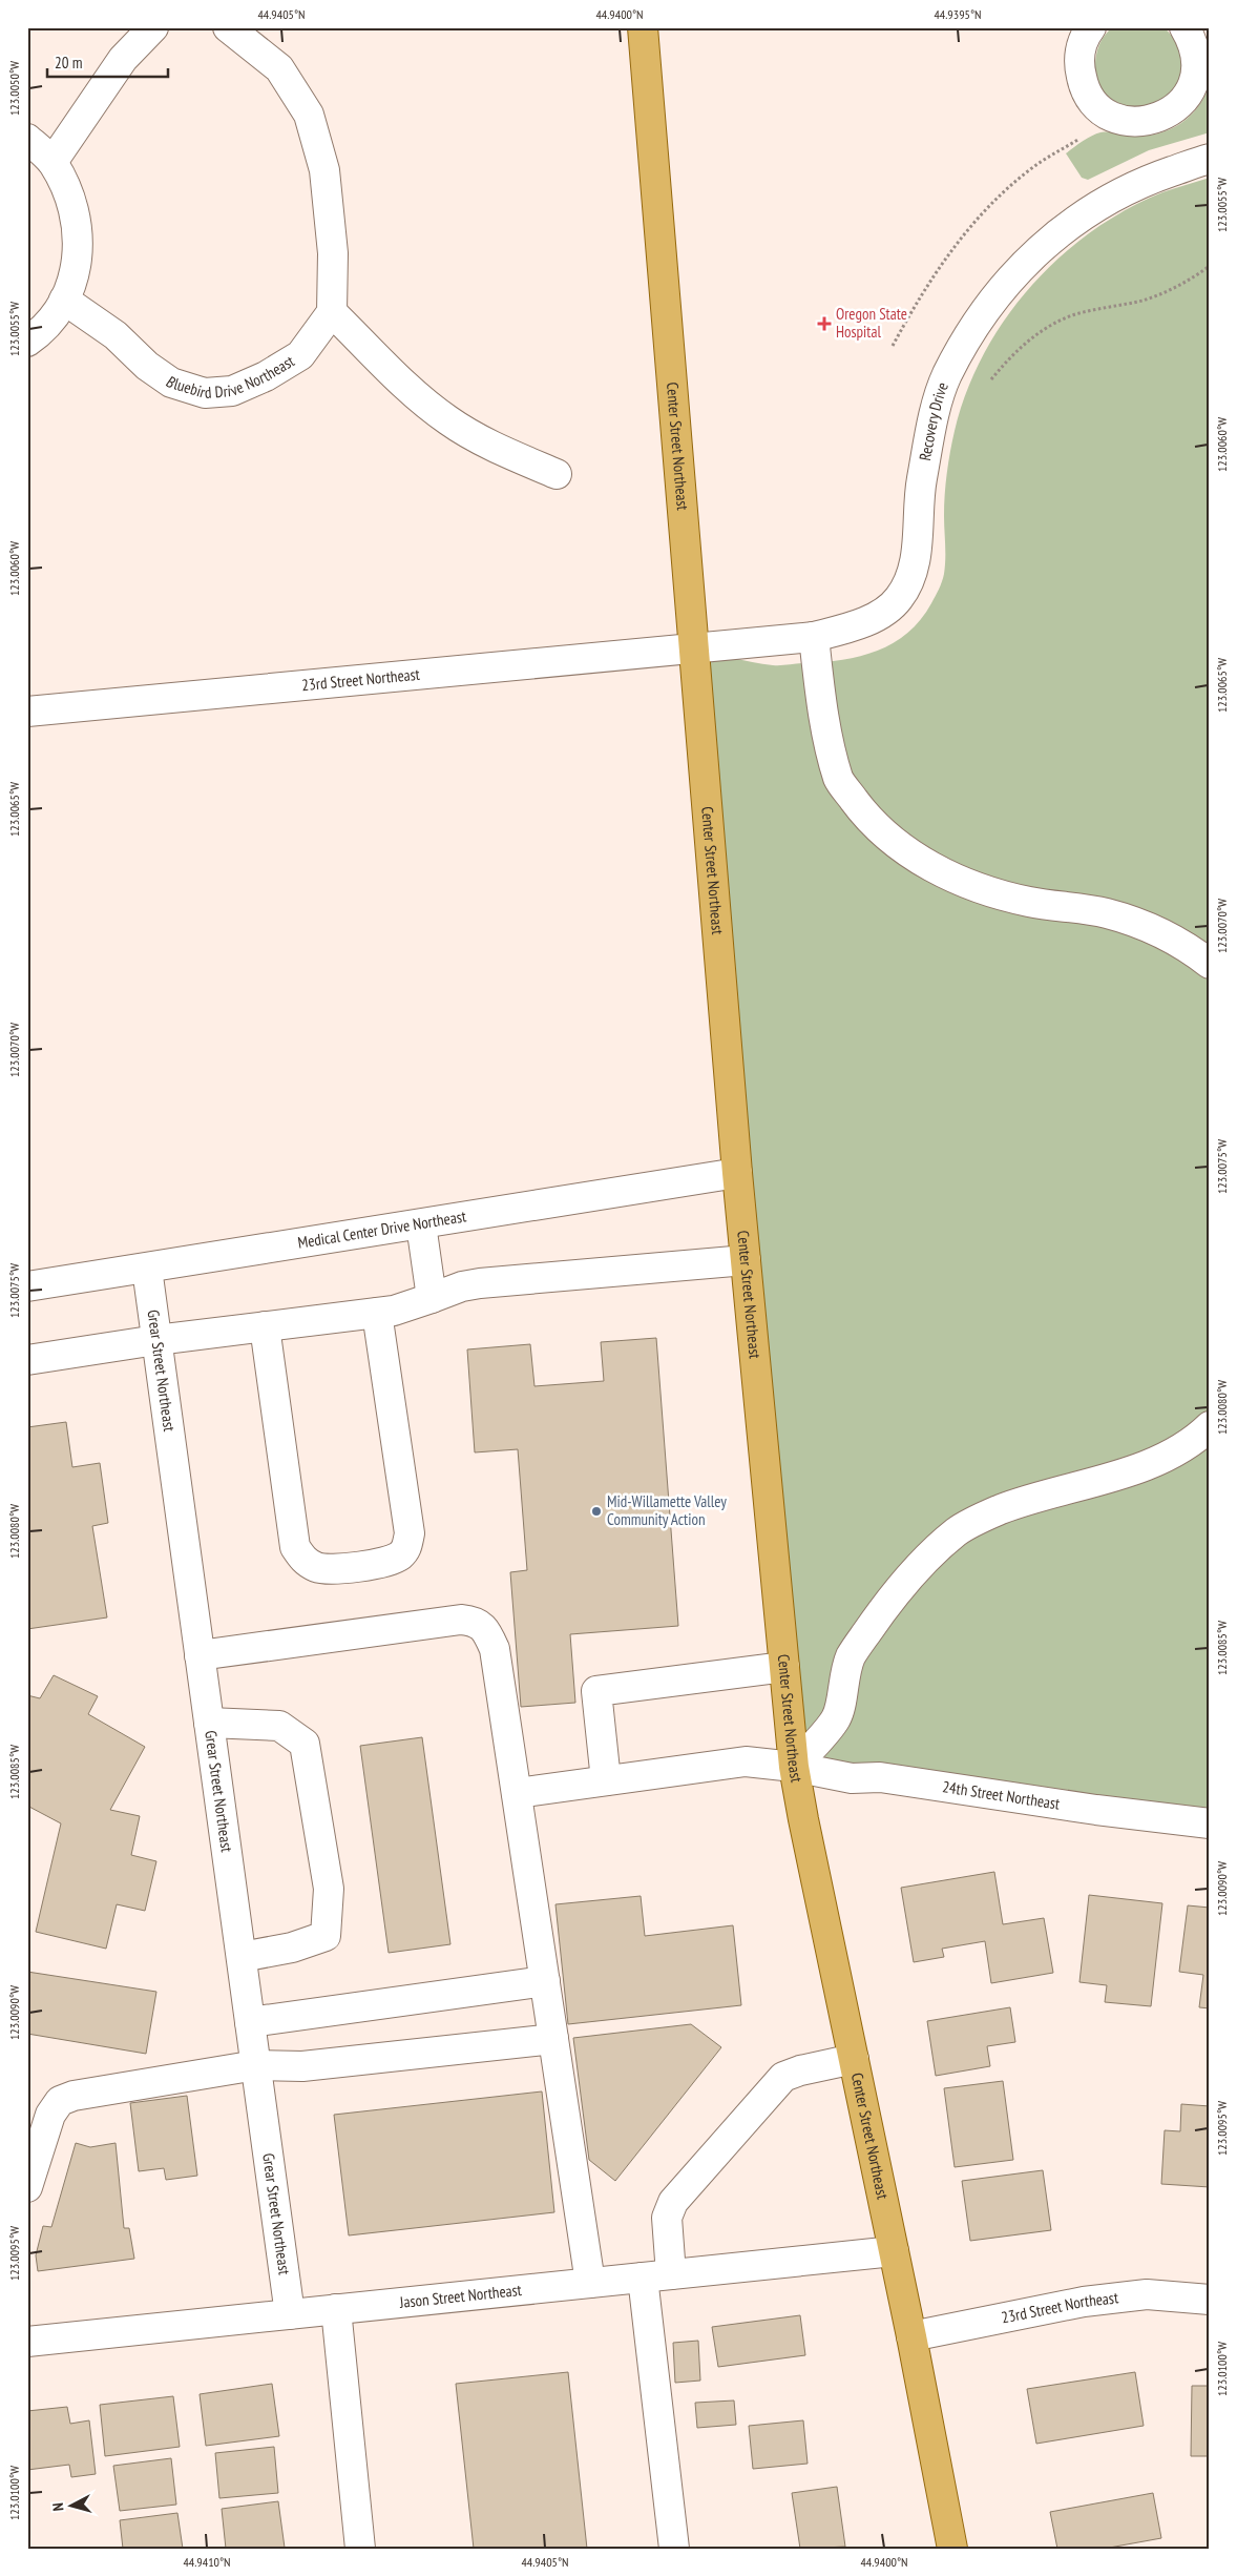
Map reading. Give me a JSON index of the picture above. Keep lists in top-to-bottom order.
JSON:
{
  "streets": {
    "main road": ["Center Street Northeast"],
    "street": [
      "Bluebird Drive Northeast",
      "Recovery Drive",
      "23rd Street Northeast",
      "Medical Center Drive Northeast",
      "Grear Street Northeast",
      "24th Street Northeast",
      "Jason Street Northeast"
    ]
  },
  "crossings": [
    ["Recovery Drive", "Center Street Northeast"],
    ["Recovery Drive", "23rd Street Northeast"],
    ["Center Street Northeast", "23rd Street Northeast"],
    ["Center Street Northeast", "Medical Center Drive Northeast"],
    ["Center Street Northeast", "24th Street Northeast"],
    ["Center Street Northeast", "Jason Street Northeast"],
    ["Medical Center Drive Northeast", "Grear Street Northeast"],
    ["Grear Street Northeast", "Jason Street Northeast"]
  ],
  "places": {
    "health": ["Oregon State Hospital"],
    "other": ["Mid-Willamette Valley Community Action"]
  },
  "scale_bar": "20 m",
  "north": "left",
  "coordinates": [
    "44.9405°N",
    "44.9400°N",
    "44.9395°N",
    "123.0050°W",
    "123.0055°W",
    "123.0060°W",
    "123.0065°W",
    "123.0070°W",
    "123.0075°W",
    "123.0080°W",
    "123.0085°W",
    "123.0090°W",
    "123.0095°W",
    "123.0100°W",
    "44.9410°N"
  ]
}
